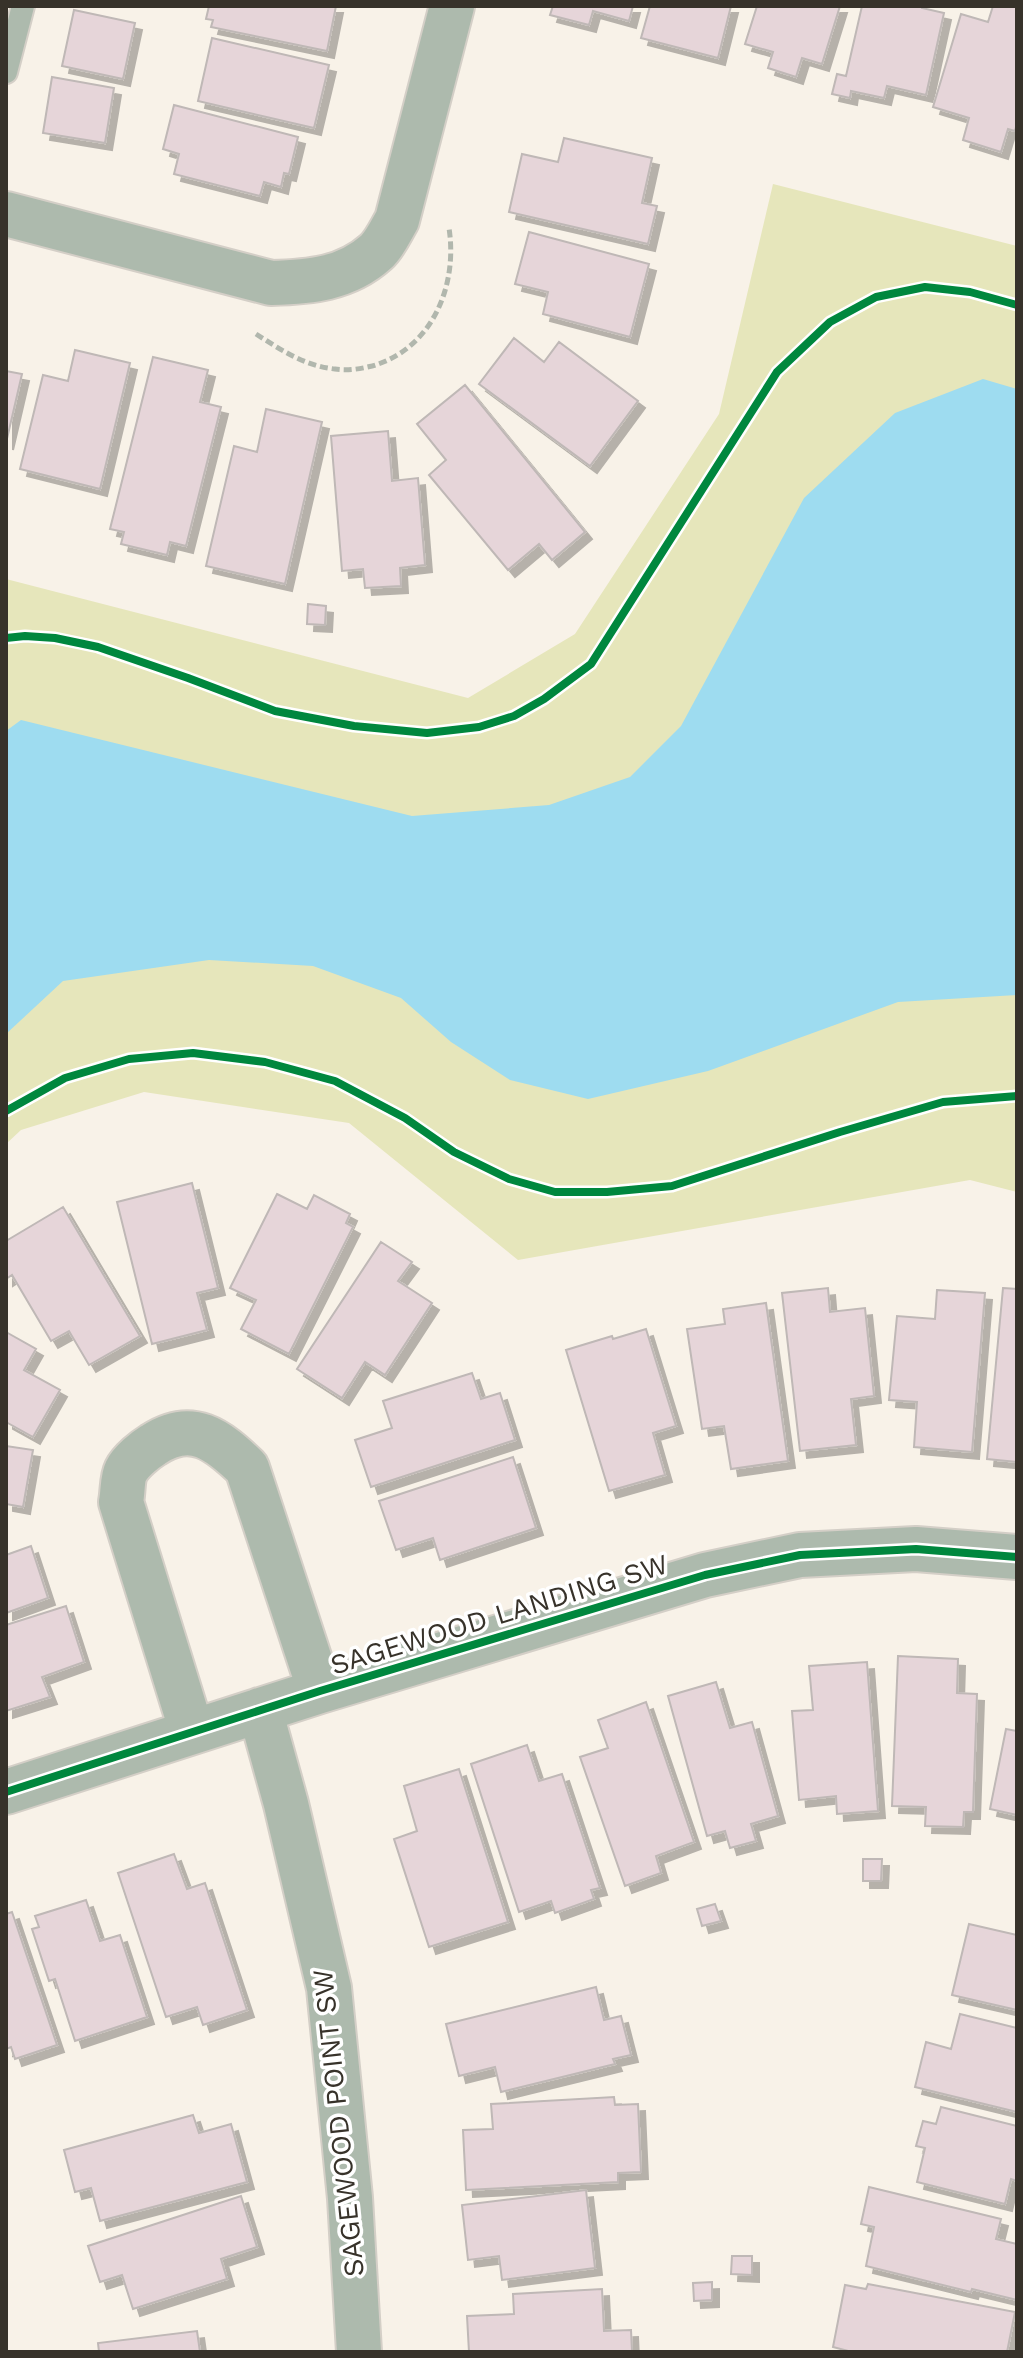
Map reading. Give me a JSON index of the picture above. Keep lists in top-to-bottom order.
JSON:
{
  "streets": {
    "street": ["SAGEWOOD LANDING SW", "SAGEWOOD POINT SW"]
  },
  "crossings": [
    ["SAGEWOOD LANDING SW", "SAGEWOOD POINT SW"]
  ]
}
